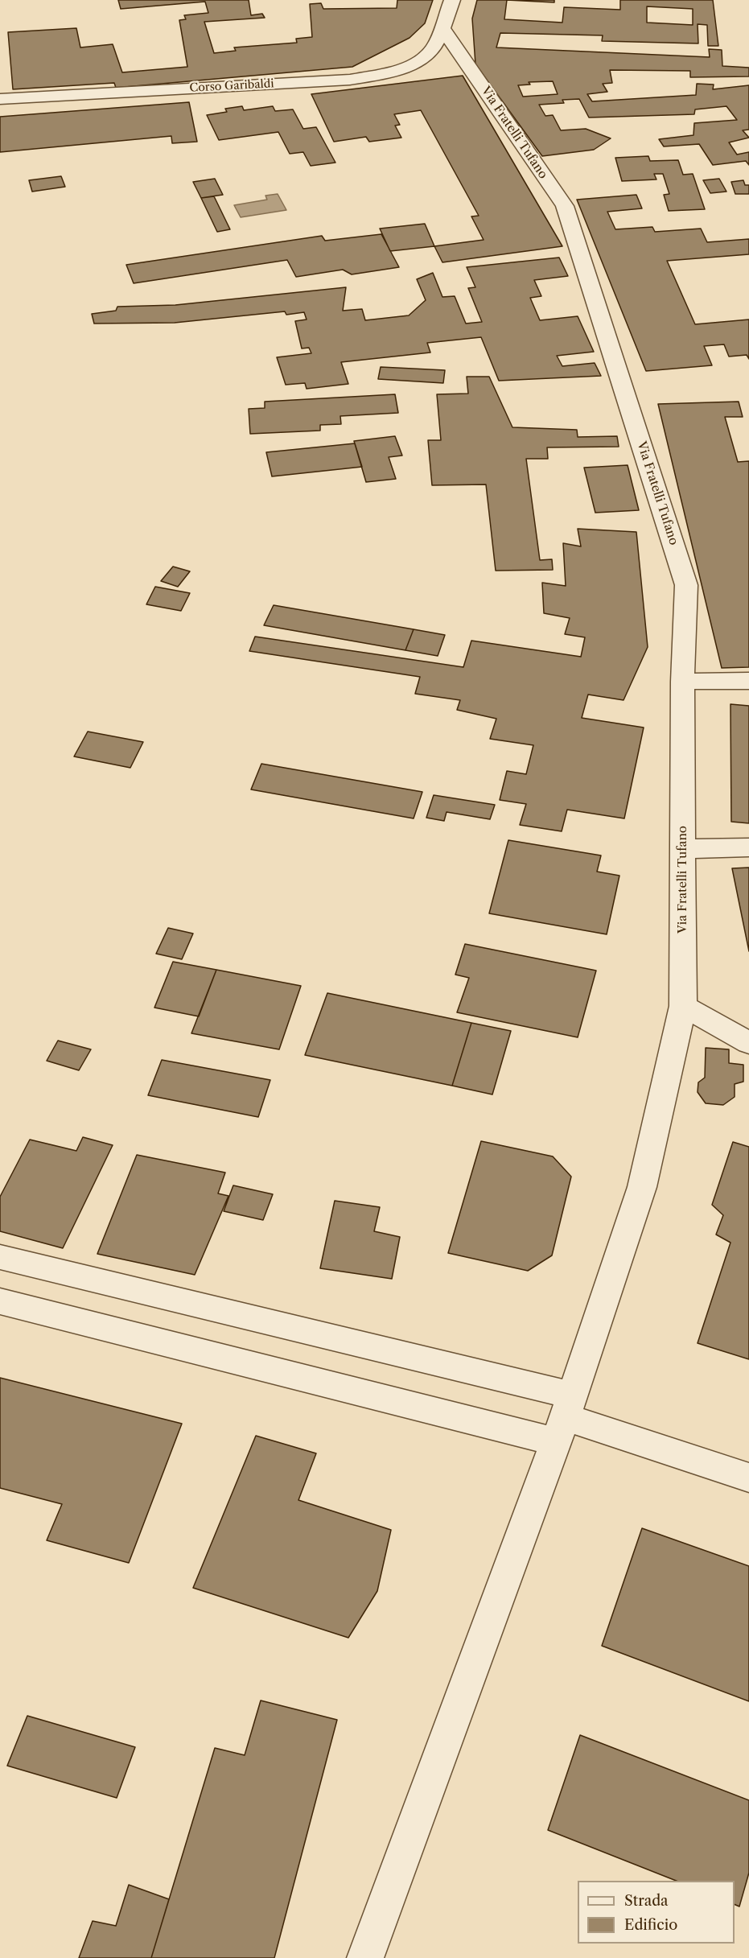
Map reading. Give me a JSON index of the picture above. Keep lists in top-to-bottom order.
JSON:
{
  "streets": {
    "street": ["Corso Garibaldi", "Via Fratelli Tufano"]
  },
  "crossings": [
    ["Corso Garibaldi", "Via Fratelli Tufano"]
  ],
  "legend": ["Strada", "Edificio"]
}
